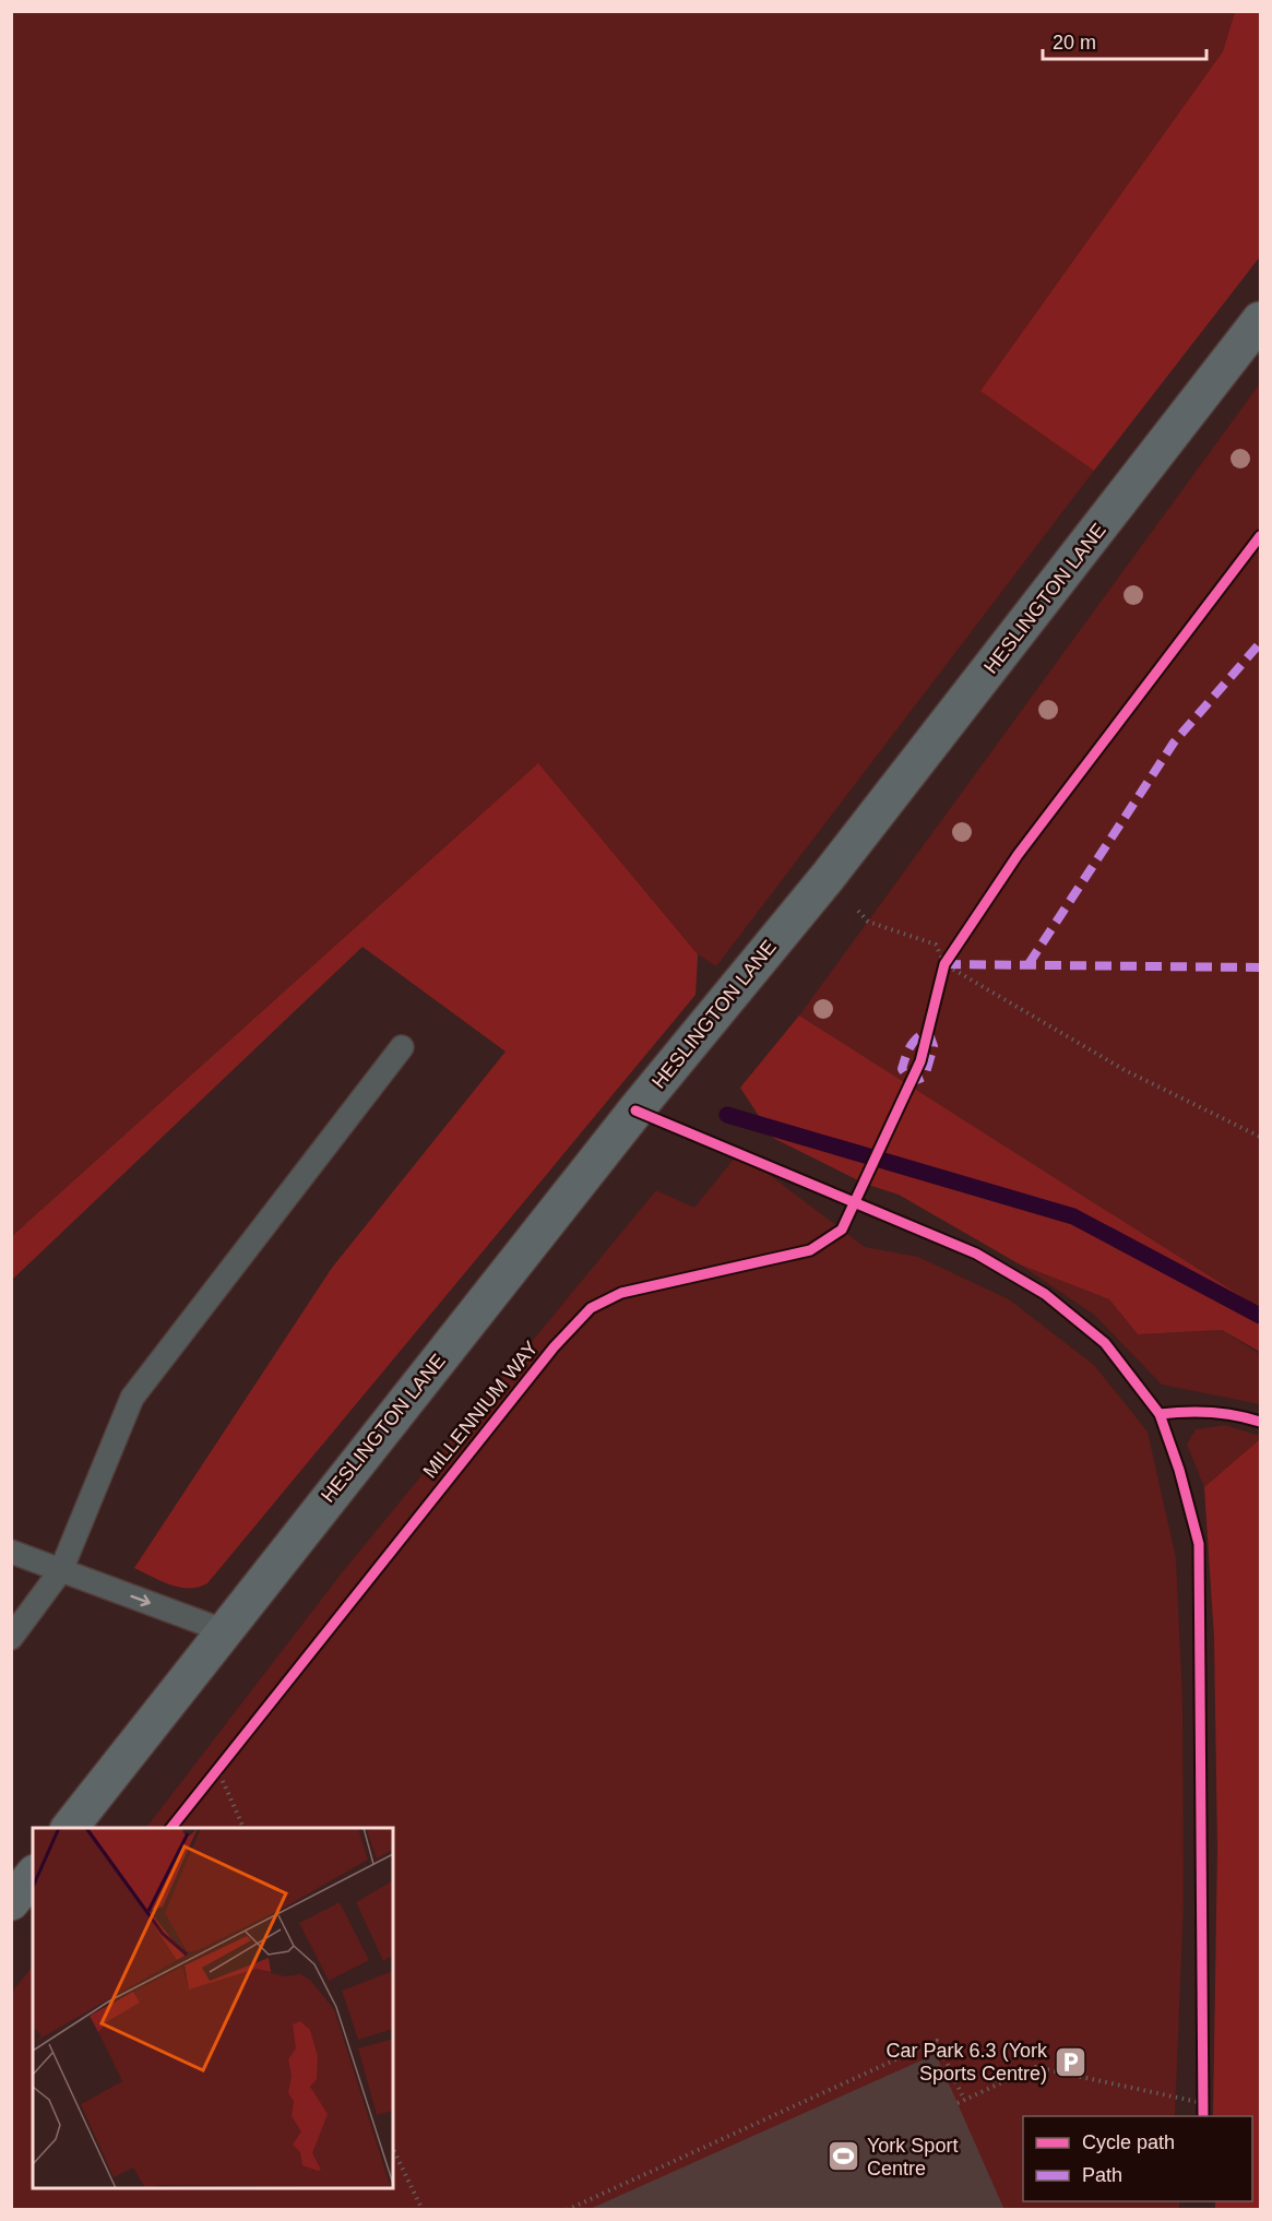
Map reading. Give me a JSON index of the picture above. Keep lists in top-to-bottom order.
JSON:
{
  "streets": {
    "street": ["HESLINGTON LANE"],
    "cycle path": ["MILLENNIUM WAY"]
  },
  "places": {
    "parking": ["Car Park 6.3 (York Sports Centre)"],
    "sports": ["York Sport Centre"]
  },
  "legend": ["Cycle path", "Path"],
  "scale_bar": "20 m"
}
